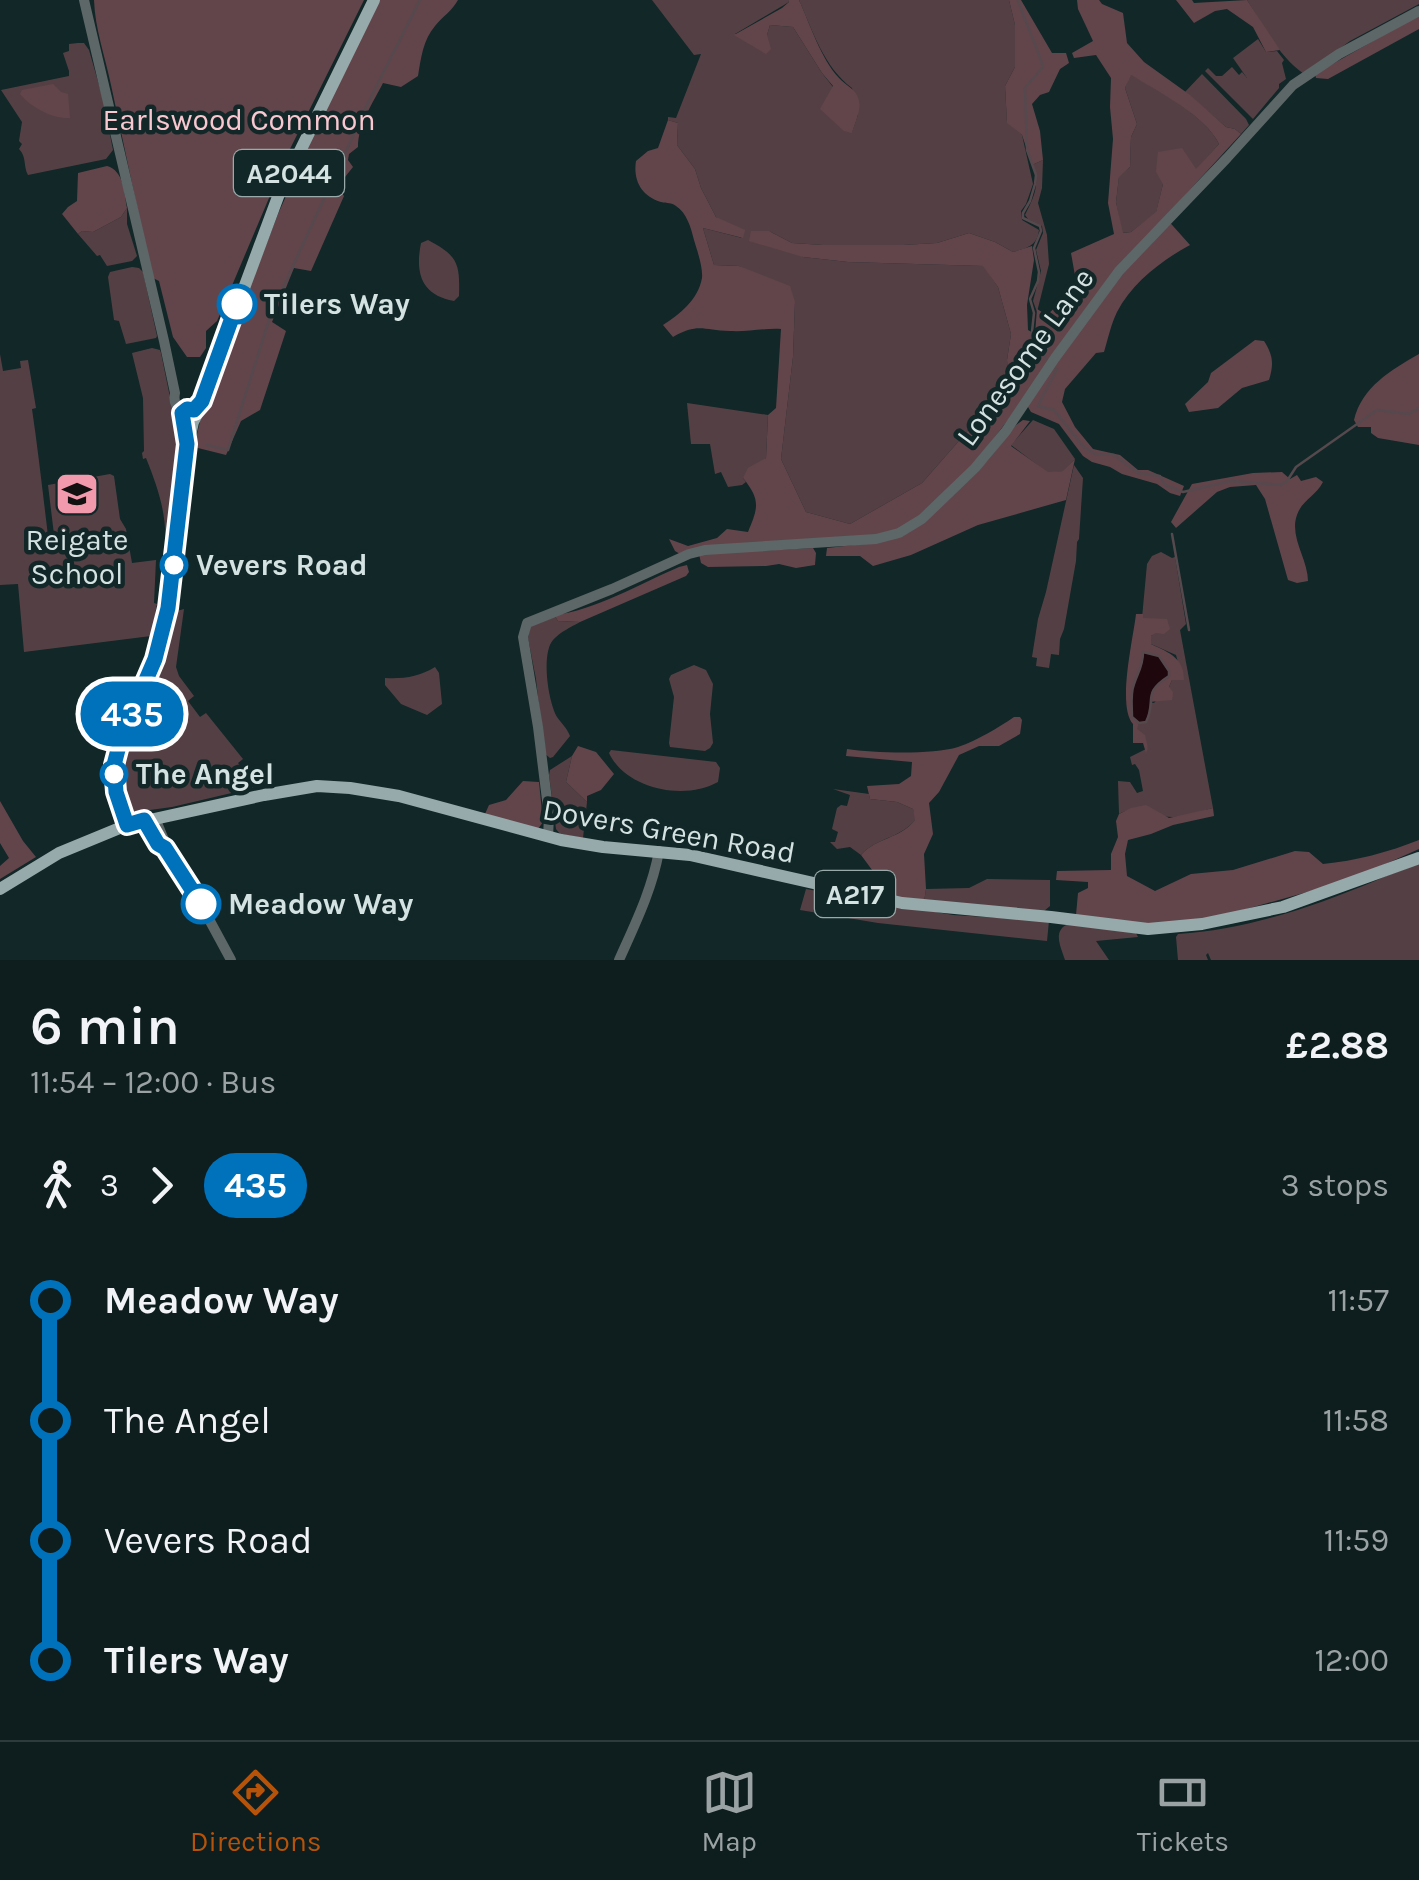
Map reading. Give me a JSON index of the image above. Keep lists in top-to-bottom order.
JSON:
{
  "streets": {
    "main road": ["A2044", "Dovers Green Road", "A217"],
    "street": ["Lonesome Lane"]
  },
  "crossings": [
    ["Lonesome Lane", "Dovers Green Road"],
    ["Dovers Green Road", "A217"]
  ],
  "parks": ["Earlswood Common"],
  "places": {
    "other": [
      "Tilers Way",
      "Vevers Road",
      "The Angel",
      "Meadow Way"
    ],
    "school or university": ["Reigate School"]
  },
  "lines": ["bus line 435"],
  "page": {
    "on_map": "435",
    "heading": ["6 min", "11:54 – 12:00 · Bus", "£2.88"],
    "legs": ["3", "435", "3 stops"],
    "list": [
      {
        "name": "Meadow Way",
        "value": "11:57"
      },
      {
        "name": "The Angel",
        "value": "11:58"
      },
      {
        "name": "Vevers Road",
        "value": "11:59"
      },
      {
        "name": "Tilers Way",
        "value": "12:00"
      }
    ],
    "tabs": ["Directions", "Map", "Tickets"]
  }
}
